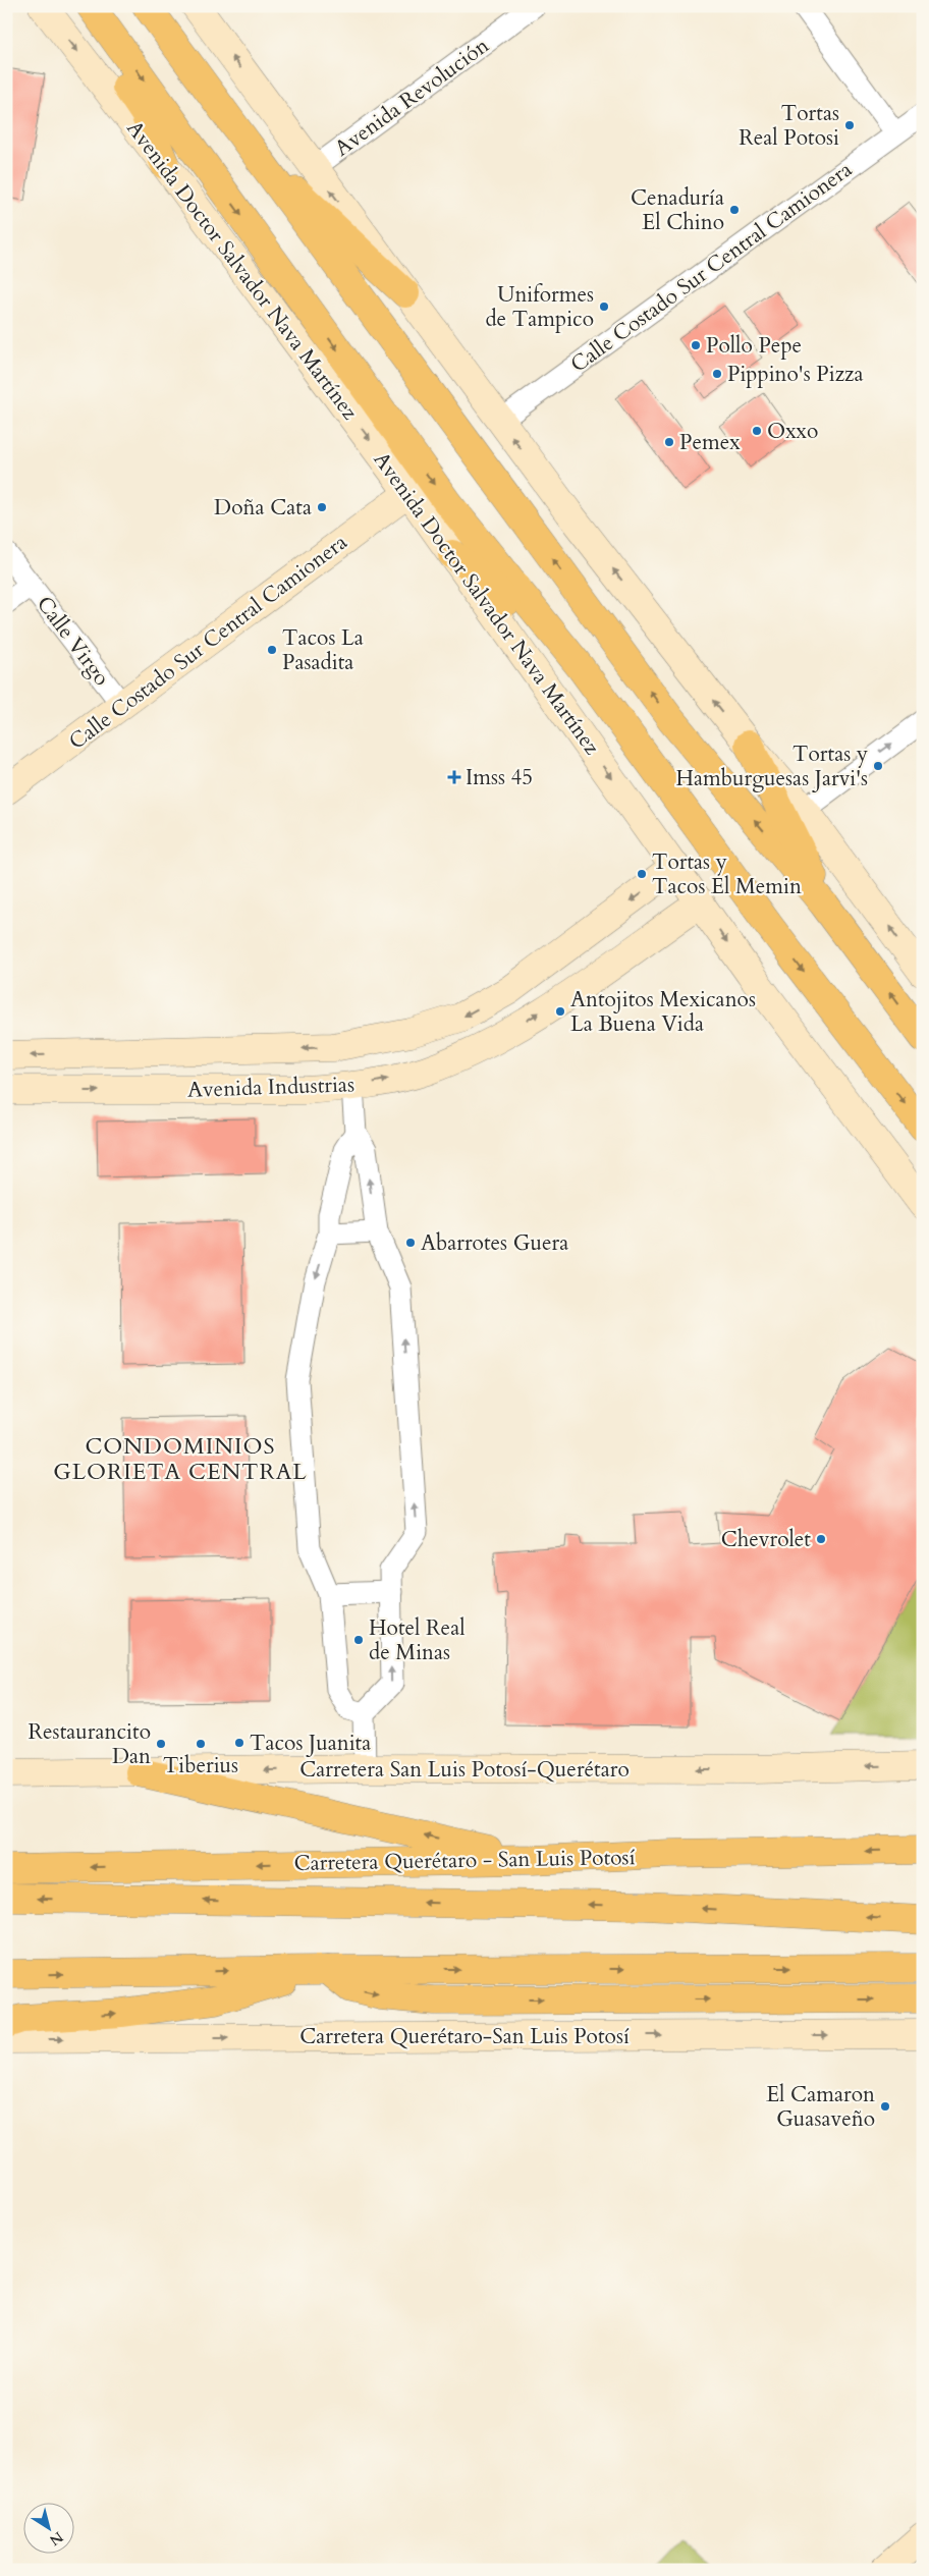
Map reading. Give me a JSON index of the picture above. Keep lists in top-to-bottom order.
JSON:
{
  "streets": {
    "highway": ["Avenida Doctor Salvador Nava Martínez", "Carretera Querétaro - San Luis Potosí"],
    "main road": [
      "Calle Costado Sur Central Camionera",
      "Avenida Industrias",
      "Carretera San Luis Potosí-Querétaro",
      "Carretera Querétaro-San Luis Potosí"
    ],
    "street": ["Avenida Revolución", "Calle Virgo"]
  },
  "crossings": [
    ["Calle Costado Sur Central Camionera", "Avenida Doctor Salvador Nava Martínez"],
    ["Calle Costado Sur Central Camionera", "Calle Virgo"],
    ["Avenida Doctor Salvador Nava Martínez", "Avenida Industrias"]
  ],
  "one_way": ["Carretera San Luis Potosí-Querétaro", "Carretera Querétaro-San Luis Potosí"],
  "districts": ["CONDOMINIOS GLORIETA CENTRAL"],
  "places": {
    "other": [
      "Tortas Real Potosi",
      "Cenaduría El Chino",
      "Uniformes de Tampico",
      "Pollo Pepe",
      "Pippino's Pizza",
      "Oxxo",
      "Pemex",
      "Doña Cata",
      "Tacos La Pasadita",
      "Tortas y Hamburguesas Jarvi's",
      "Tortas y Tacos El Memin",
      "Antojitos Mexicanos La Buena Vida",
      "Abarrotes Guera",
      "Chevrolet",
      "Hotel Real de Minas",
      "Tacos Juanita",
      "Restaurancito Dan",
      "Tiberius",
      "El Camaron Guasaveño"
    ],
    "health": ["Imss 45"]
  },
  "north": "bottom right"
}
